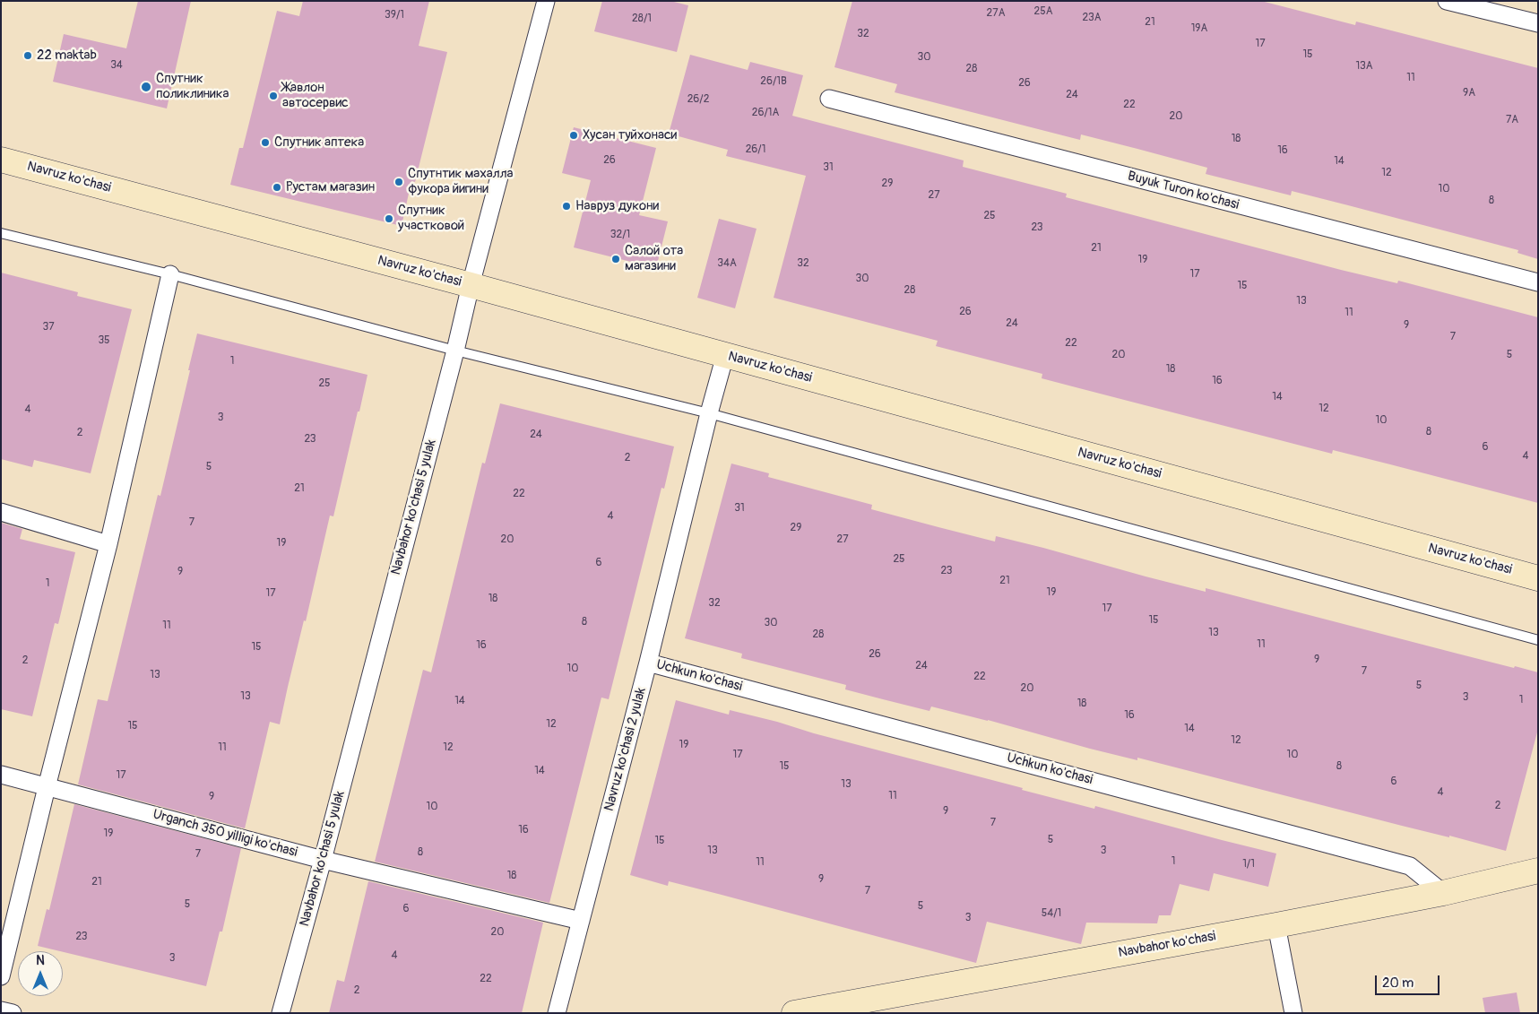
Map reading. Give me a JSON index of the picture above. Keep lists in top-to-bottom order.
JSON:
{
  "streets": {
    "street": [
      "Navruz ko'chasi",
      "Buyuk Turon ko'chasi",
      "Navbahor ko'chasi 5 yulak",
      "Uchkun ko'chasi",
      "Navruz ko'chasi 2 yulak",
      "Urganch 350 yilligi ko'chasi",
      "Navbahor ko'chasi"
    ]
  },
  "crossings": [
    ["Navruz ko'chasi", "Navbahor ko'chasi 5 yulak"],
    ["Navruz ko'chasi", "Navruz ko'chasi 2 yulak"],
    ["Navbahor ko'chasi 5 yulak", "Urganch 350 yilligi ko'chasi"],
    ["Uchkun ko'chasi", "Navruz ko'chasi 2 yulak"],
    ["Uchkun ko'chasi", "Navbahor ko'chasi"],
    ["Navruz ko'chasi 2 yulak", "Urganch 350 yilligi ko'chasi"]
  ],
  "places": [
    "22 maktab",
    "Спутник поликлиника",
    "Жавлон автосервис",
    "Хусан туйхонаси",
    "Спутник аптека",
    "Спутнтик махалла фукора йигини",
    "Рустам магазин",
    "Навруз дукони",
    "Спутник участковой",
    "Салой ота магазини"
  ],
  "house_numbers": [
    "25A",
    "27A",
    "39/1",
    "23A",
    "28/1",
    "21",
    "19A",
    "32",
    "17",
    "15",
    "30",
    "34",
    "13A",
    "28",
    "11",
    "26/1B",
    "26",
    "9A",
    "24",
    "26/2",
    "22",
    "26/1A",
    "20",
    "7A",
    "18",
    "26/1",
    "16",
    "26",
    "14",
    "31",
    "12",
    "29",
    "10",
    "27",
    "8",
    "25",
    "23",
    "32/1",
    "21",
    "19",
    "34A",
    "32",
    "17",
    "30",
    "15",
    "28",
    "13",
    "26",
    "11",
    "24",
    "9",
    "37",
    "7",
    "35",
    "22",
    "20",
    "5",
    "1",
    "18",
    "16",
    "25",
    "14",
    "12",
    "4",
    "3",
    "10",
    "8",
    "2",
    "24",
    "23",
    "6",
    "4",
    "2",
    "5",
    "21",
    "22",
    "31",
    "4",
    "7",
    "29",
    "20",
    "27",
    "19",
    "25",
    "6",
    "23",
    "9",
    "21",
    "1",
    "19",
    "17",
    "18",
    "32",
    "17",
    "15",
    "8",
    "30",
    "11",
    "13",
    "28",
    "11",
    "16",
    "15",
    "26",
    "9",
    "2",
    "24",
    "10",
    "7",
    "13",
    "22",
    "5",
    "20",
    "13",
    "3",
    "1",
    "14",
    "18",
    "16",
    "12",
    "15",
    "14",
    "12",
    "19",
    "11",
    "12",
    "17",
    "10",
    "15",
    "8",
    "14",
    "17",
    "6",
    "13",
    "4",
    "11",
    "9",
    "2",
    "10",
    "9",
    "7",
    "16",
    "19",
    "5",
    "15",
    "13",
    "3",
    "8",
    "7",
    "1",
    "11",
    "1/1",
    "18",
    "9",
    "21",
    "7",
    "5",
    "5",
    "6",
    "54/1",
    "3",
    "20",
    "23",
    "4",
    "3",
    "22",
    "2"
  ],
  "scale_bar": "20 m",
  "north": "top"
}
